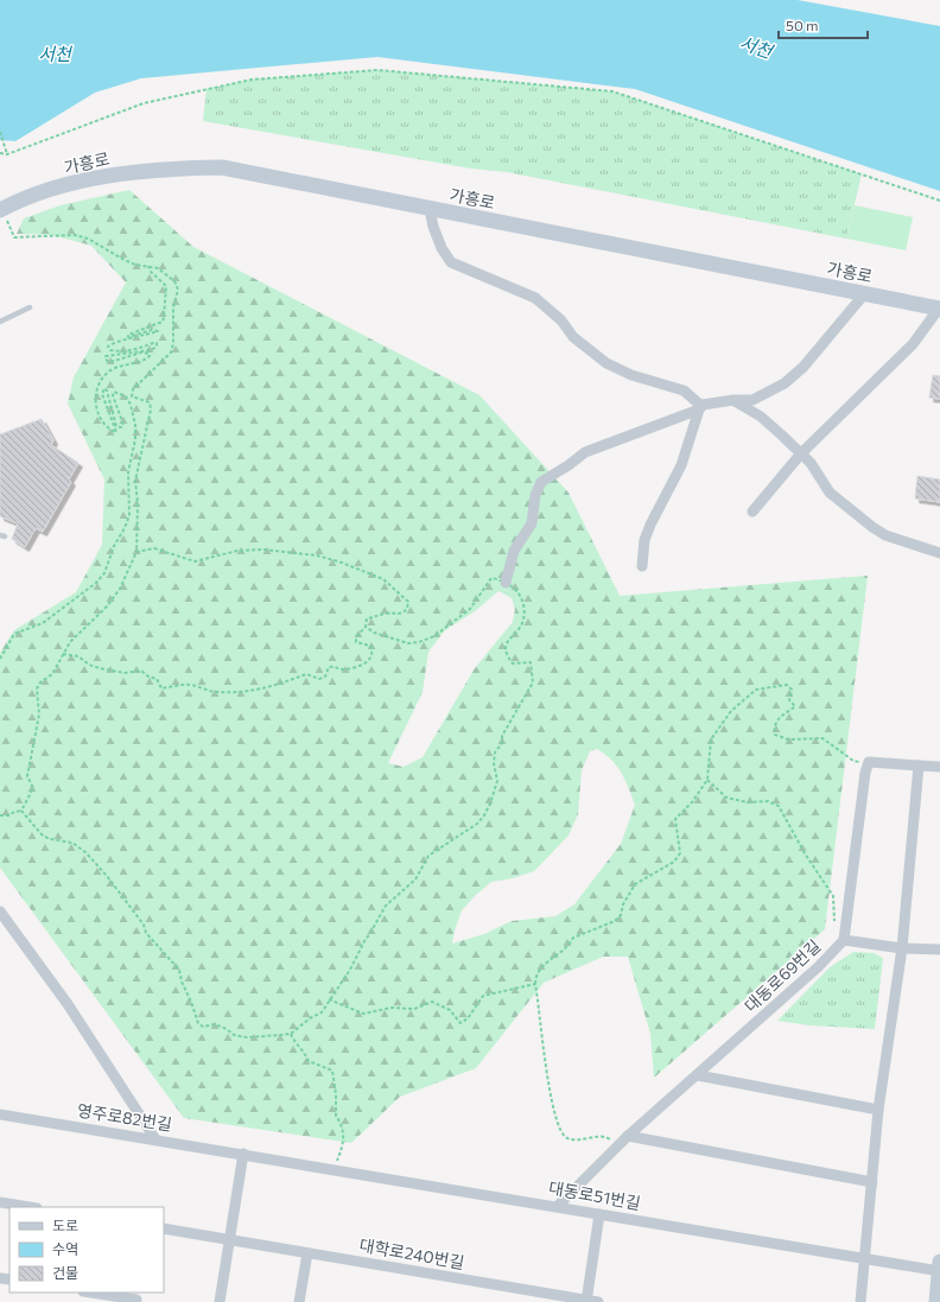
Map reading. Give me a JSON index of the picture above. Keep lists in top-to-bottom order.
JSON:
{
  "streets": {
    "main road": ["가흥로"],
    "street": [
      "대동로69번길",
      "영주로82번길",
      "대동로51번길",
      "대학로240번길"
    ]
  },
  "crossings": [
    ["대동로69번길", "대동로51번길"],
    ["영주로82번길", "대동로51번길"]
  ],
  "water": ["서천"],
  "legend": ["도로", "수역", "건물"],
  "scale_bar": "50 m"
}
